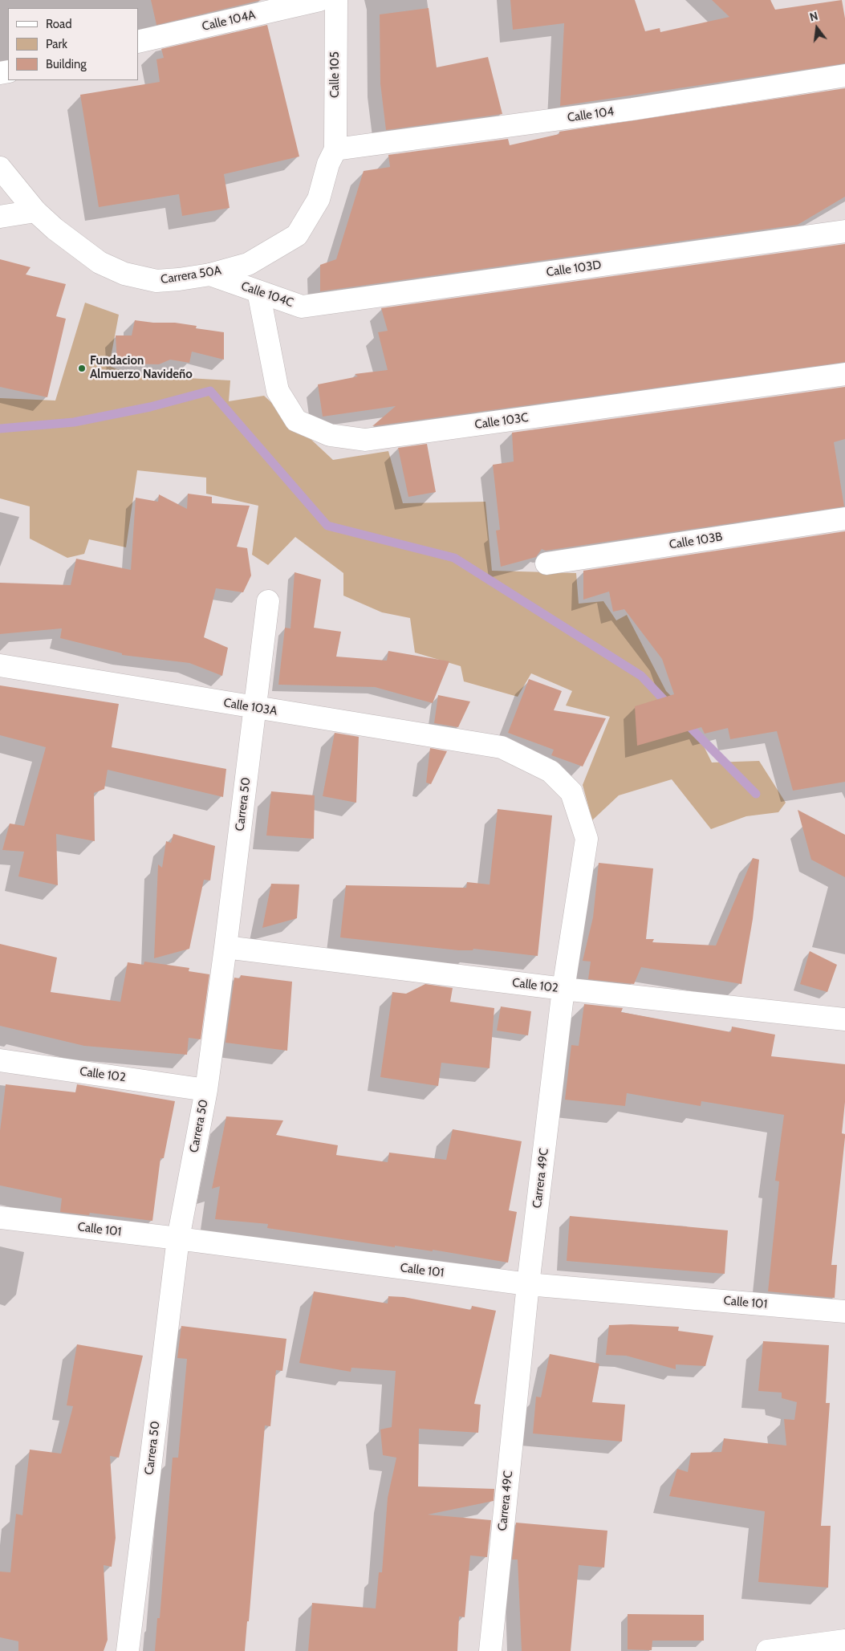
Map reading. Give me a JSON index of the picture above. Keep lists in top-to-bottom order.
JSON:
{
  "streets": {
    "street": [
      "Calle 104A",
      "Calle 105",
      "Calle 104",
      "Calle 103D",
      "Carrera 50A",
      "Calle 104C",
      "Calle 103C",
      "Calle 103B",
      "Calle 103A",
      "Carrera 50",
      "Calle 102",
      "Carrera 49C",
      "Calle 101"
    ]
  },
  "crossings": [
    ["Calle 105", "Calle 104"],
    ["Calle 105", "Carrera 50A"],
    ["Calle 104", "Carrera 50A"],
    ["Calle 103D", "Calle 104C"],
    ["Carrera 50A", "Calle 104C"],
    ["Calle 104C", "Calle 103C"],
    ["Calle 103A", "Carrera 50"],
    ["Calle 103A", "Carrera 49C"],
    ["Carrera 50", "Calle 102"],
    ["Carrera 50", "Calle 101"],
    ["Calle 102", "Carrera 49C"],
    ["Carrera 49C", "Calle 101"]
  ],
  "places": ["Fundacion Almuerzo Navideño"],
  "legend": ["Road", "Park", "Building"],
  "north": "top"
}
